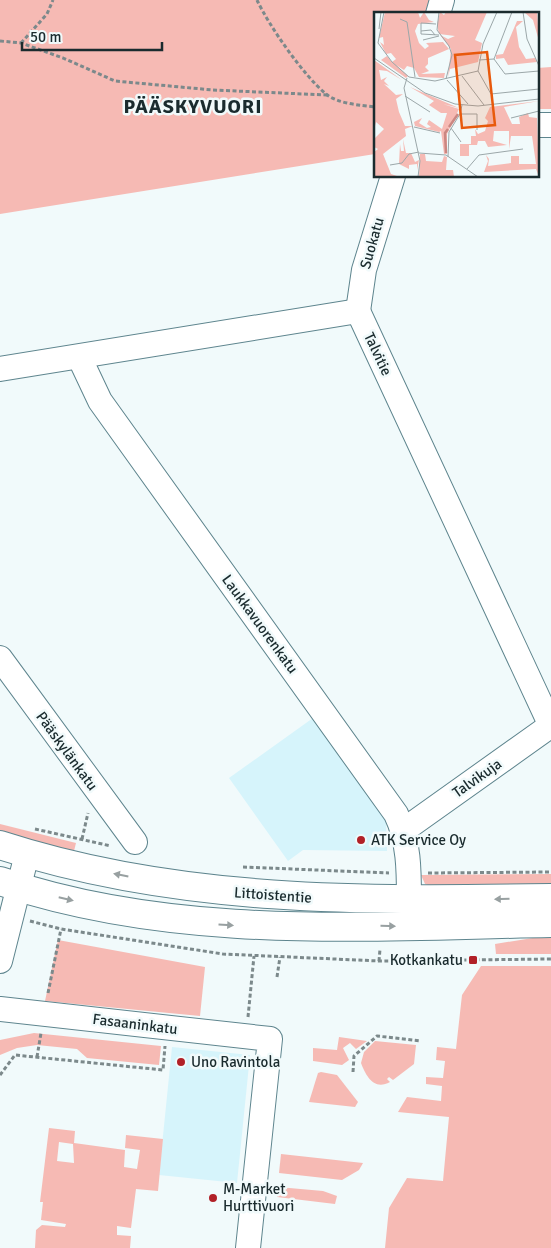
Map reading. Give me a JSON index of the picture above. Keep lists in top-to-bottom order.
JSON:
{
  "streets": {
    "main road": ["Littoistentie"],
    "street": [
      "Suokatu",
      "Talvitie",
      "Laukkavuorenkatu",
      "Pääskylänkatu",
      "Talvikuja",
      "Fasaaninkatu"
    ]
  },
  "crossings": [
    ["Suokatu", "Talvitie"],
    ["Talvitie", "Talvikuja"],
    ["Laukkavuorenkatu", "Talvikuja"],
    ["Laukkavuorenkatu", "Littoistentie"]
  ],
  "districts": ["PÄÄSKYVUORI"],
  "places": {
    "other": ["ATK Service Oy", "Uno Ravintola", "M-Market Hurttivuori"],
    "transit": ["Kotkankatu"]
  },
  "scale_bar": "50 m"
}
